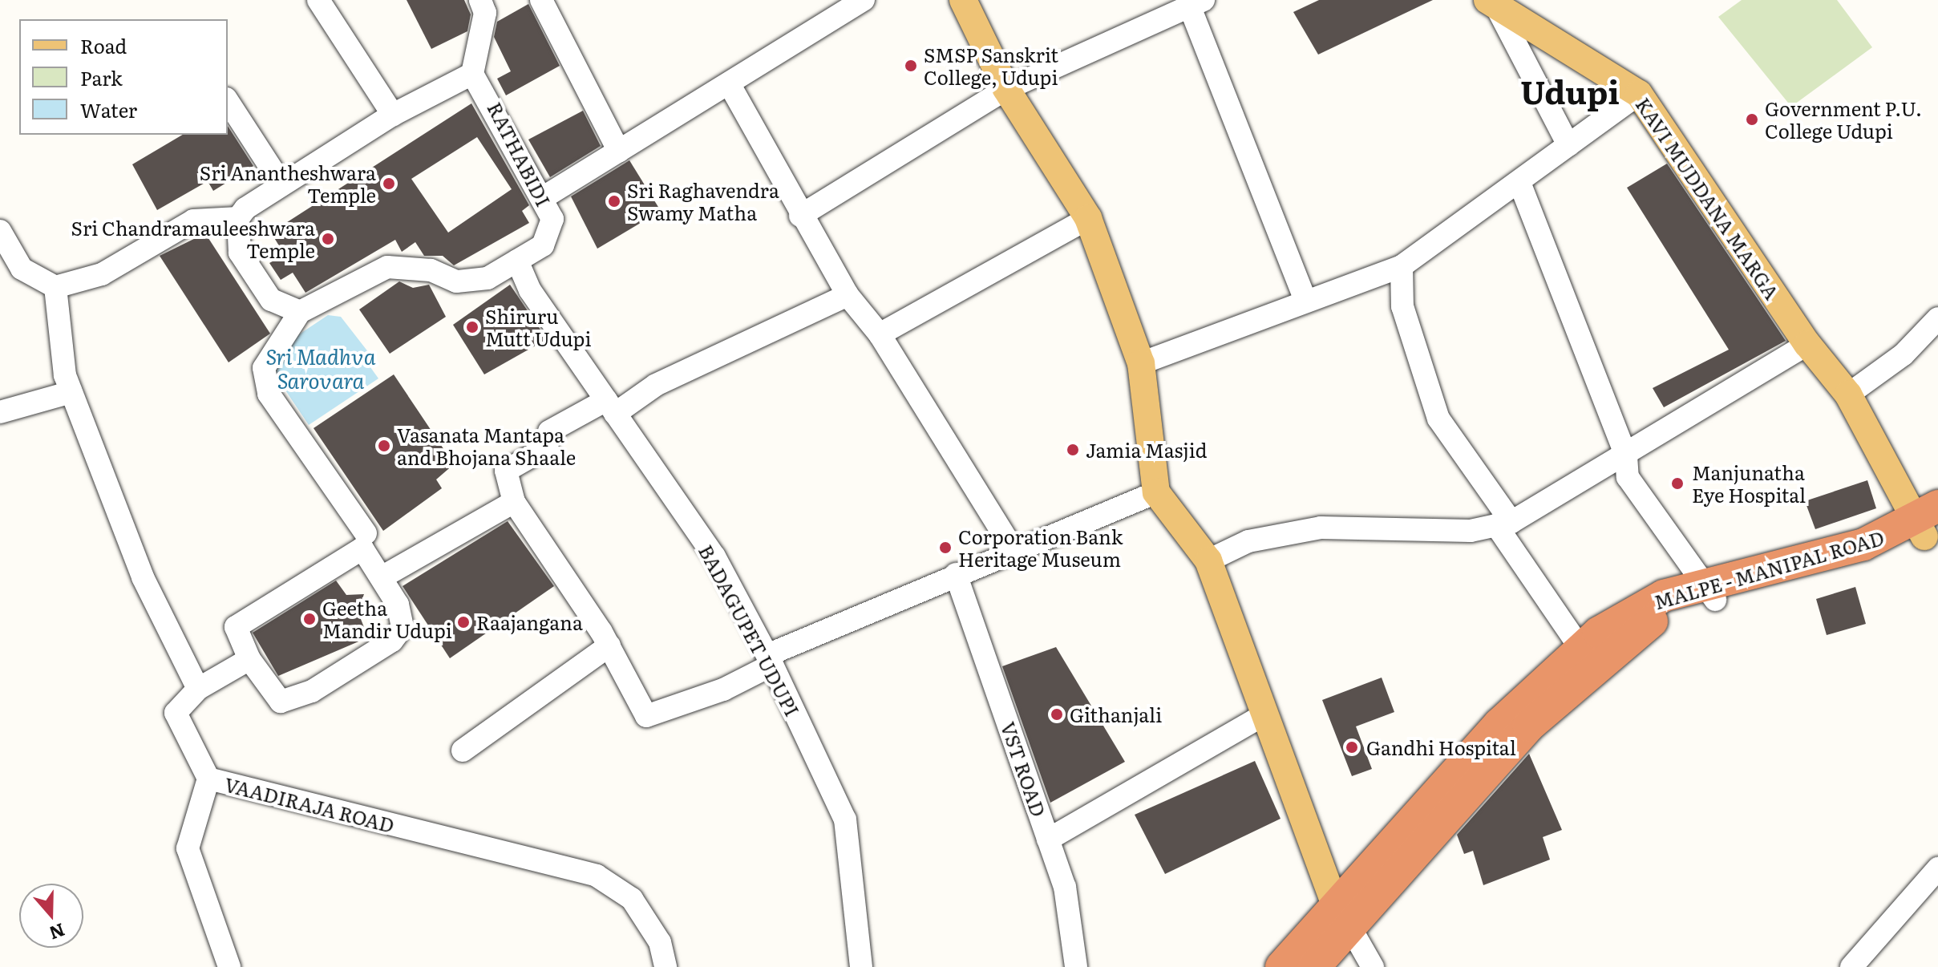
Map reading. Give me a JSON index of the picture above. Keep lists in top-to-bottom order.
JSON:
{
  "streets": {
    "highway": ["MALPE - MANIPAL ROAD"],
    "main road": ["KAVI MUDDANA MARGA"],
    "street": [
      "RATHABIDI",
      "BADAGUPET UDUPI",
      "VST ROAD",
      "VAADIRAJA ROAD"
    ]
  },
  "crossings": [
    ["RATHABIDI", "BADAGUPET UDUPI"],
    ["KAVI MUDDANA MARGA", "MALPE - MANIPAL ROAD"]
  ],
  "districts": ["Udupi"],
  "water": ["Sri Madhva Sarovara"],
  "places": [
    "SMSP Sanskrit College, Udupi",
    "Government P.U. College Udupi",
    "Sri Anantheshwara Temple",
    "Sri Raghavendra Swamy Matha",
    "Sri Chandramauleeshwara Temple",
    "Shiruru Mutt Udupi",
    "Vasanata Mantapa and Bhojana Shaale",
    "Jamia Masjid",
    "Manjunatha Eye Hospital",
    "Corporation Bank Heritage Museum",
    "Geetha Mandir Udupi",
    "Raajangana",
    "Githanjali",
    "Gandhi Hospital"
  ],
  "legend": ["Road", "Park", "Water"],
  "north": "bottom"
}
